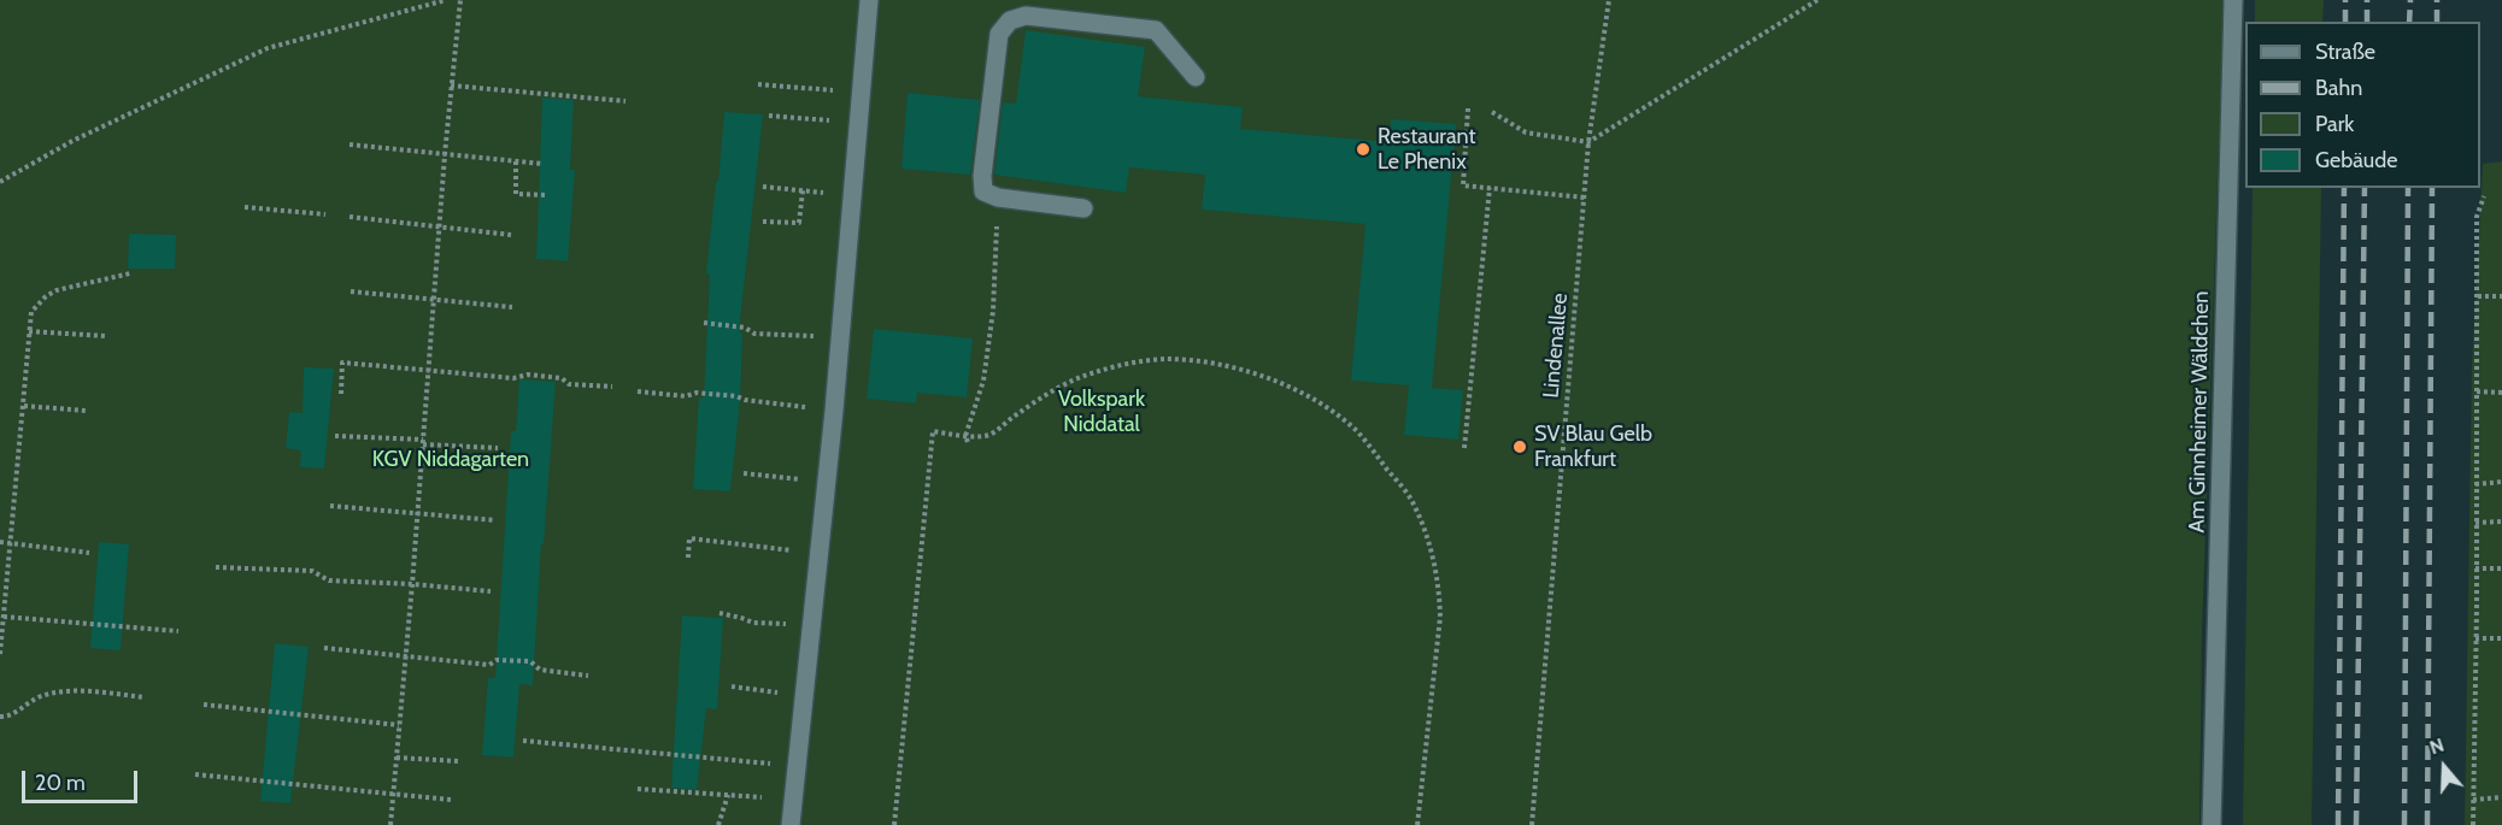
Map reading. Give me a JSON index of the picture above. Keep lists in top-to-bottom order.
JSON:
{
  "streets": {
    "street": ["Am Ginnheimer Wäldchen"],
    "path": ["Lindenallee"]
  },
  "parks": ["Volkspark Niddatal", "KGV Niddagarten"],
  "places": ["Restaurant Le Phenix", "SV Blau Gelb Frankfurt"],
  "legend": [
    "Straße",
    "Bahn",
    "Park",
    "Gebäude"
  ],
  "scale_bar": "20 m",
  "north": "top"
}
